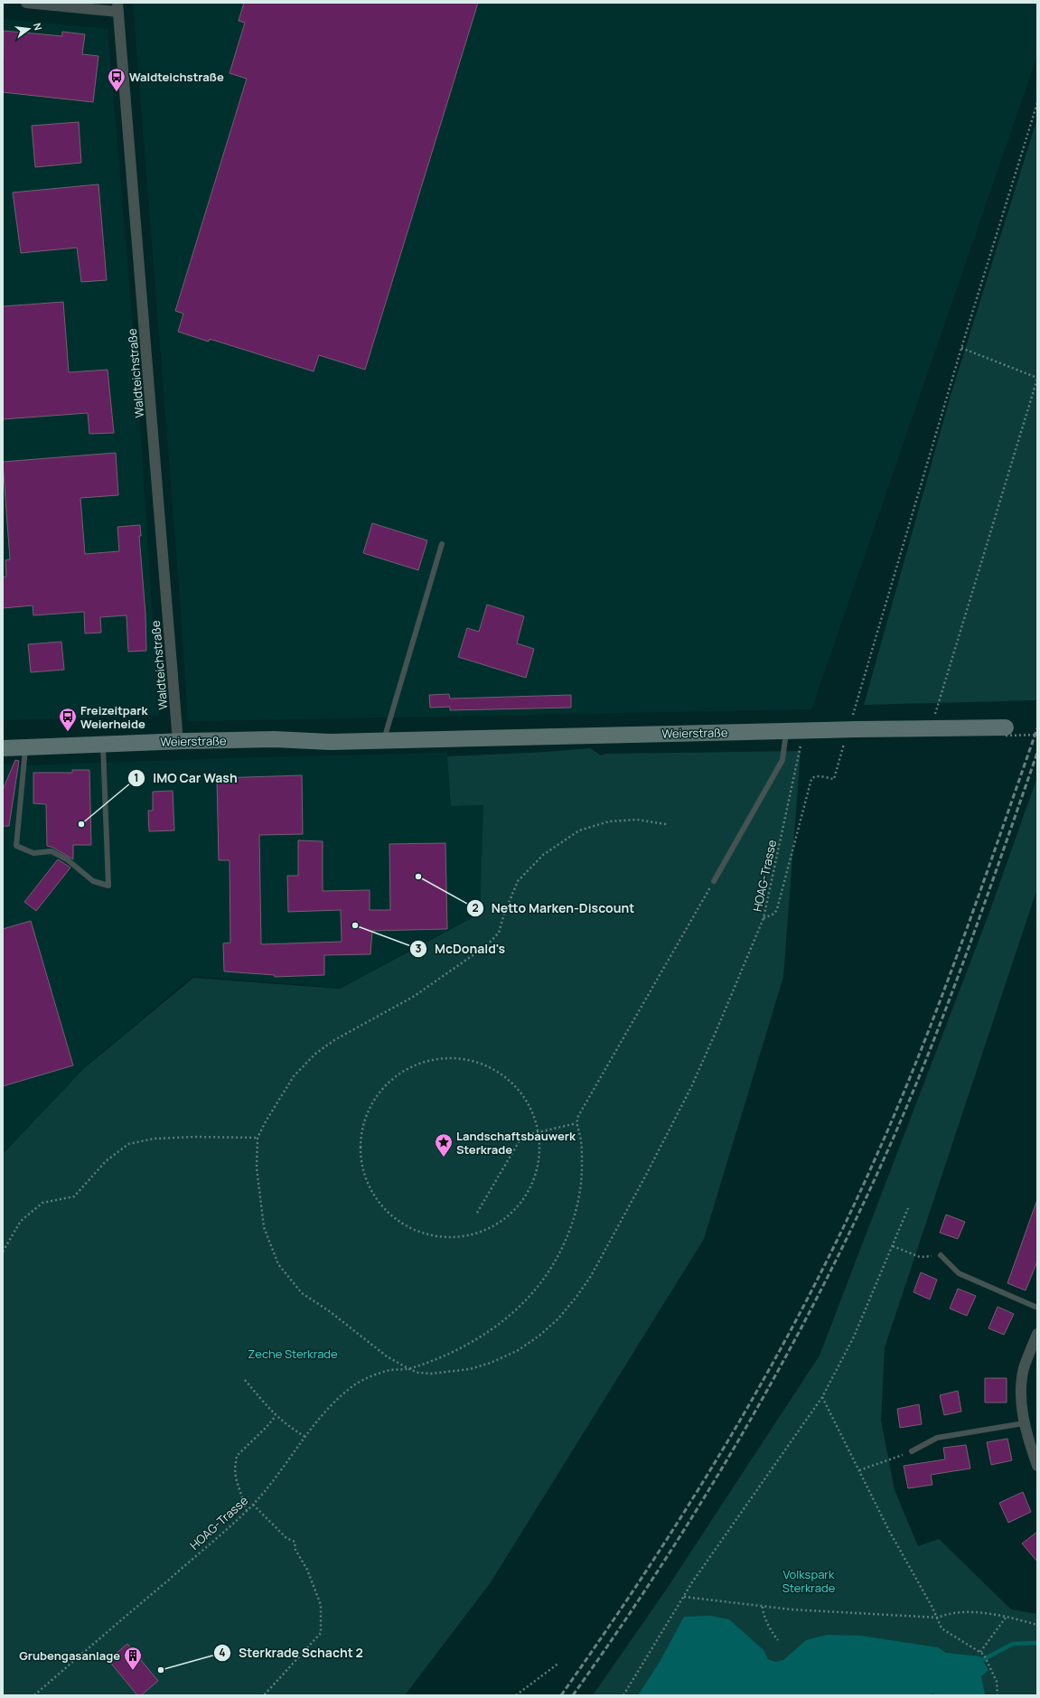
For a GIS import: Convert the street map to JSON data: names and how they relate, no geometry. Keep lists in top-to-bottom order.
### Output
{
  "streets": {
    "main road": ["Weierstraße"],
    "street": ["Waldteichstraße"],
    "path": ["HOAG-Trasse"]
  },
  "crossings": [
    ["Waldteichstraße", "Weierstraße"],
    ["Weierstraße", "HOAG-Trasse"]
  ],
  "parks": ["Zeche Sterkrade", "Volkspark Sterkrade"],
  "places": {
    "bus stop": ["Waldteichstraße", "Freizeitpark Weierheide"],
    "other": [
      "IMO Car Wash",
      "Netto Marken-Discount",
      "McDonald's",
      "Sterkrade Schacht 2"
    ],
    "place": ["Landschaftsbauwerk Sterkrade"],
    "building": ["Grubengasanlage"]
  },
  "north": "right"
}
